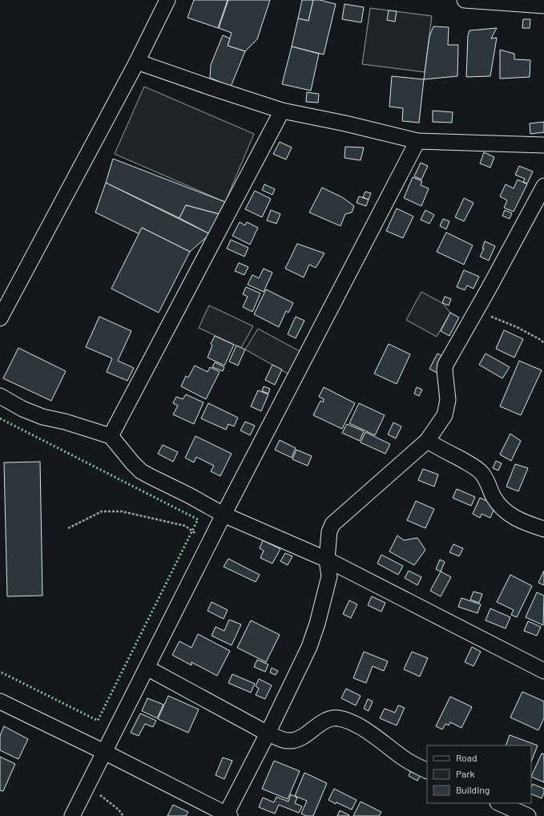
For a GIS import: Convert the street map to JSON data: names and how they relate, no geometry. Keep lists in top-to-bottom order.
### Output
{
  "legend": ["Road", "Park", "Building"]
}
